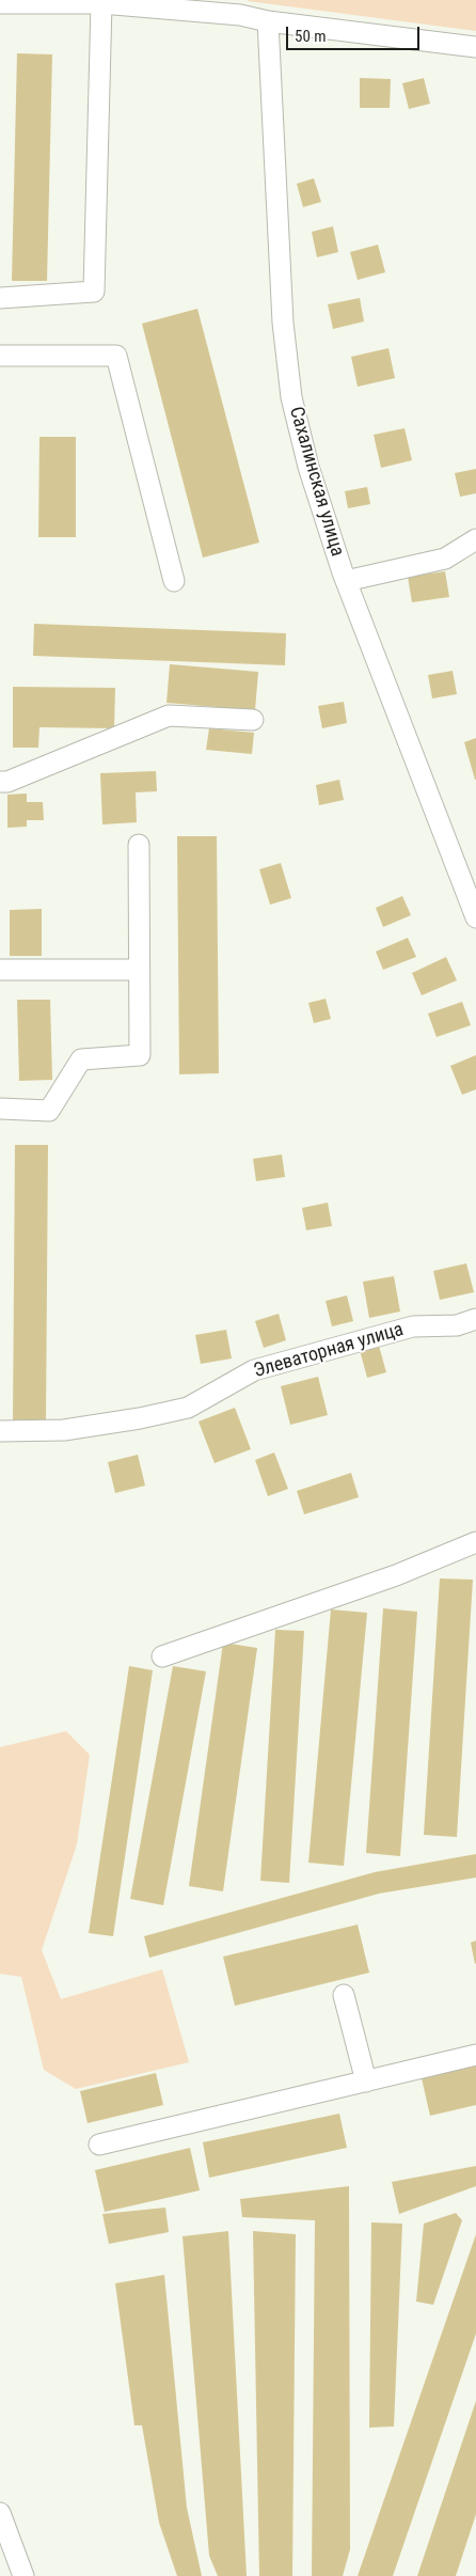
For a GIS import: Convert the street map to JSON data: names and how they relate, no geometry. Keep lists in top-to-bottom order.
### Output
{
  "streets": {
    "street": ["Сахалинская улица", "Элеваторная улица"]
  },
  "scale_bar": "50 m"
}
